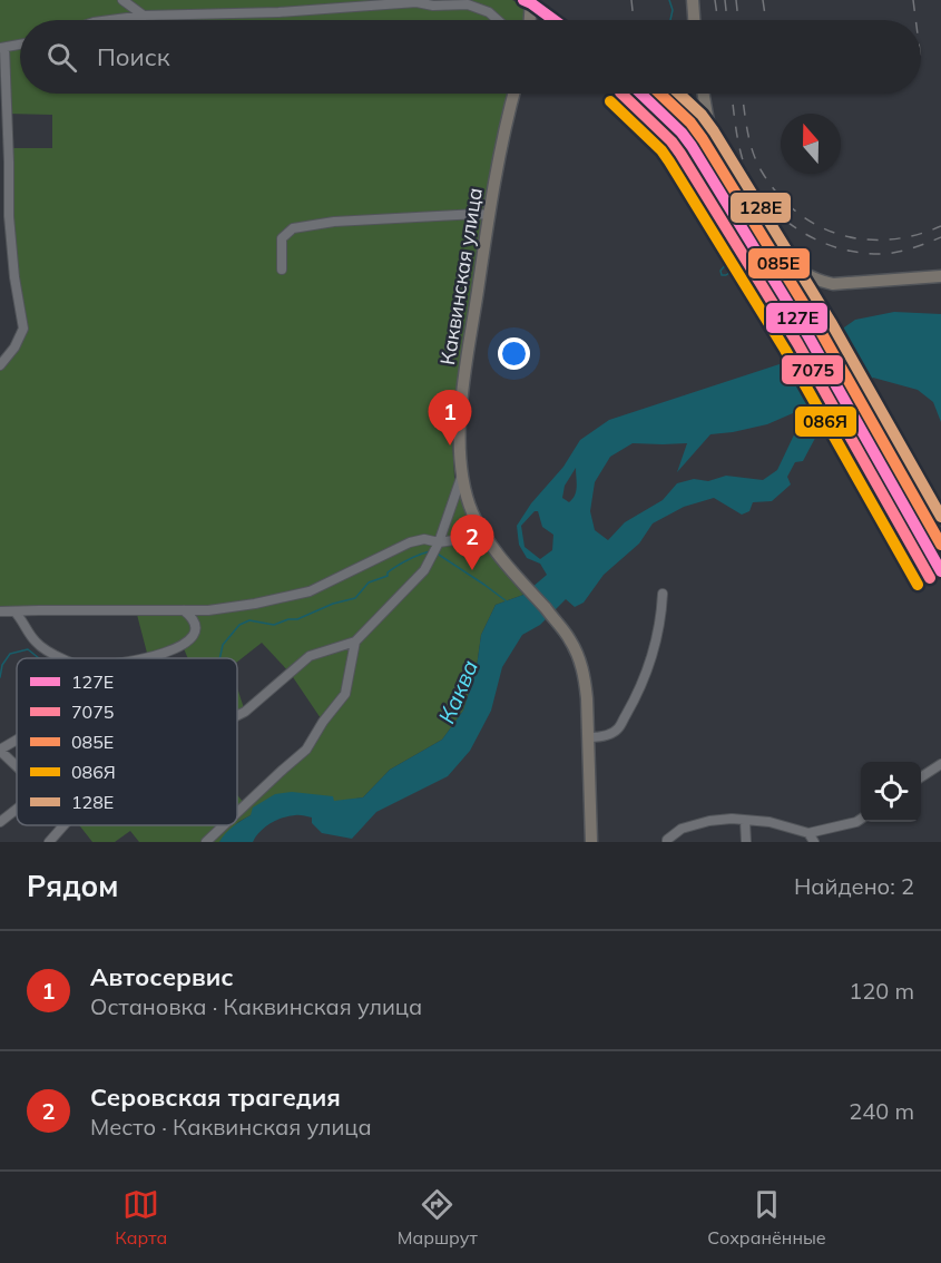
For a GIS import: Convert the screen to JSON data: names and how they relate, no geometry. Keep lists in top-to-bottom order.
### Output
{
  "streets": {
    "main road": ["Каквинская улица"]
  },
  "water": ["Каква"],
  "lines": [
    "transit line 127Е",
    "transit line 7075",
    "transit line 085Е",
    "transit line 128Е",
    "transit line 086Я"
  ],
  "legend": [
    "127Е",
    "7075",
    "085Е",
    "086Я",
    "128Е"
  ],
  "north": "top",
  "page": {
    "search": "Поиск",
    "pins": ["1", "2"],
    "heading": ["Рядом", "Найдено: 2"],
    "list": [
      {
        "mark": "1",
        "name": "Автосервис",
        "note": "Остановка · Каквинская улица",
        "value": "120 m"
      },
      {
        "mark": "2",
        "name": "Серовская трагедия",
        "note": "Место · Каквинская улица",
        "value": "240 m"
      }
    ],
    "nav": ["Карта", "Маршрут", "Сохранённые"]
  }
}
